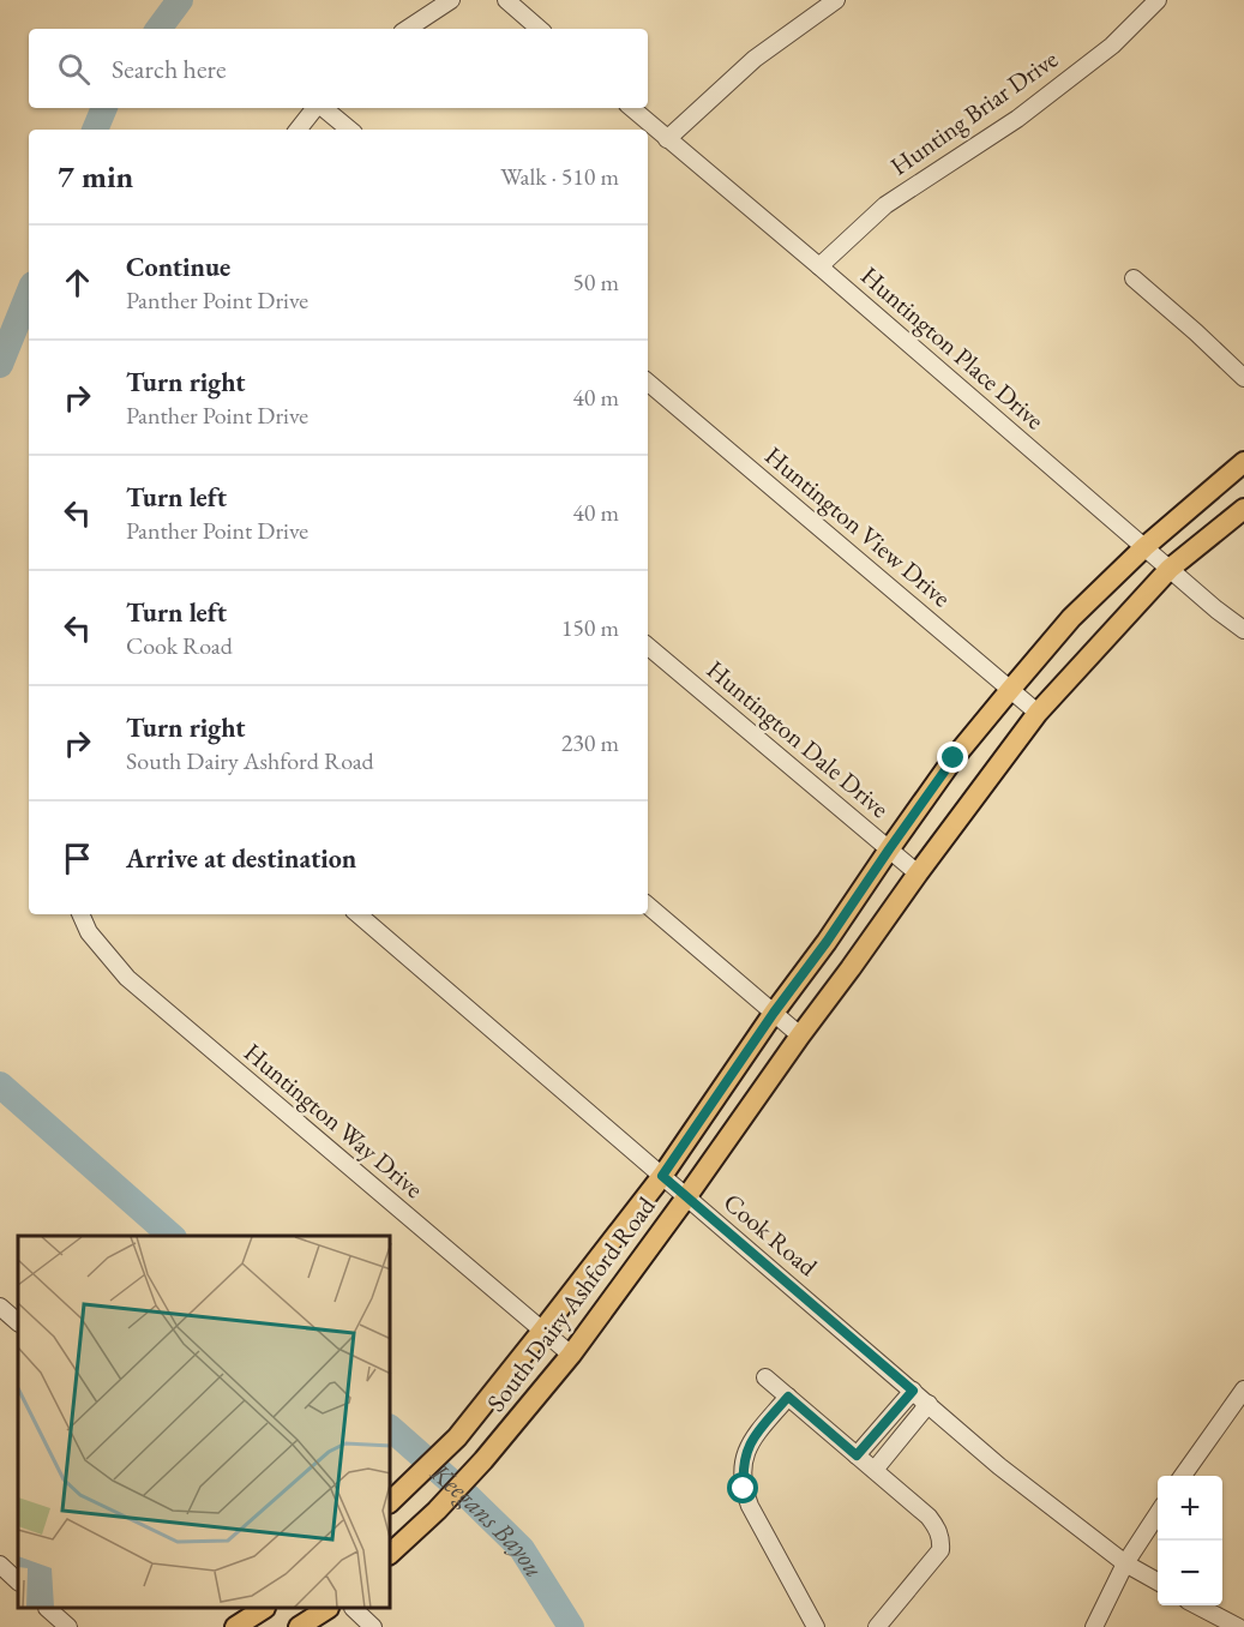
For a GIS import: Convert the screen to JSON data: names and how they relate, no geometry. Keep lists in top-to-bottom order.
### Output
{
  "streets": {
    "main road": ["South Dairy Ashford Road"],
    "street": [
      "Hunting Briar Drive",
      "Huntington Place Drive",
      "Huntington View Drive",
      "Huntington Dale Drive",
      "Huntington Way Drive",
      "Cook Road"
    ]
  },
  "crossings": [
    ["Hunting Briar Drive", "Huntington Place Drive"],
    ["Huntington Place Drive", "South Dairy Ashford Road"],
    ["Huntington View Drive", "South Dairy Ashford Road"],
    ["Huntington Dale Drive", "South Dairy Ashford Road"],
    ["Huntington Way Drive", "South Dairy Ashford Road"],
    ["Cook Road", "South Dairy Ashford Road"]
  ],
  "water": ["Keegans Bayou"],
  "page": {
    "search": "Search here",
    "heading": ["7 min", "Walk · 510 m"],
    "list": [
      ["Continue", "Panther Point Drive", "50 m"],
      ["Turn right", "Panther Point Drive", "40 m"],
      ["Turn left", "Panther Point Drive", "40 m"],
      ["Turn left", "Cook Road", "150 m"],
      ["Turn right", "South Dairy Ashford Road", "230 m"],
      "Arrive at destination"
    ],
    "map_buttons": ["+", "−"]
  }
}
